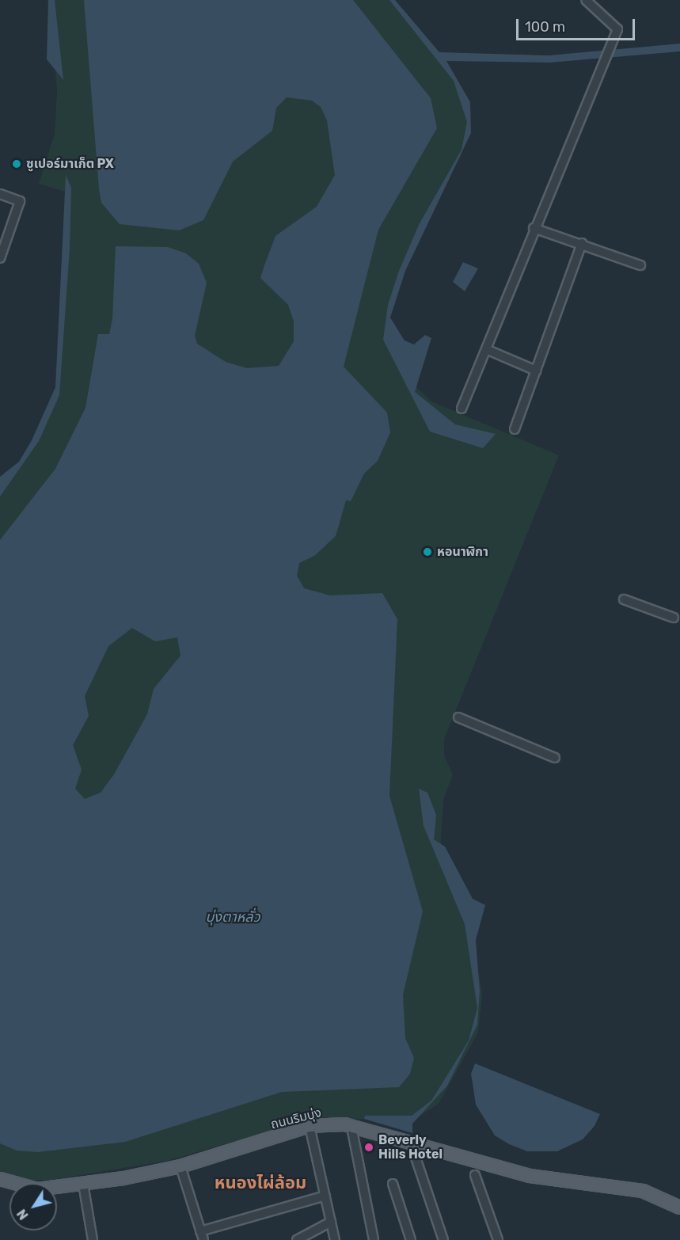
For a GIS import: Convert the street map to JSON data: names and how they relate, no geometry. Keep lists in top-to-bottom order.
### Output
{
  "streets": {
    "main road": ["ถนนริมบุ่ง"]
  },
  "districts": ["หนองไผ่ล้อม"],
  "water": ["บุ่งตาหลั่ว"],
  "places": ["ซูเปอร์มาเก็ต PX", "หอนาฬิกา", "Beverly Hills Hotel"],
  "scale_bar": "100 m",
  "north": "bottom left"
}
